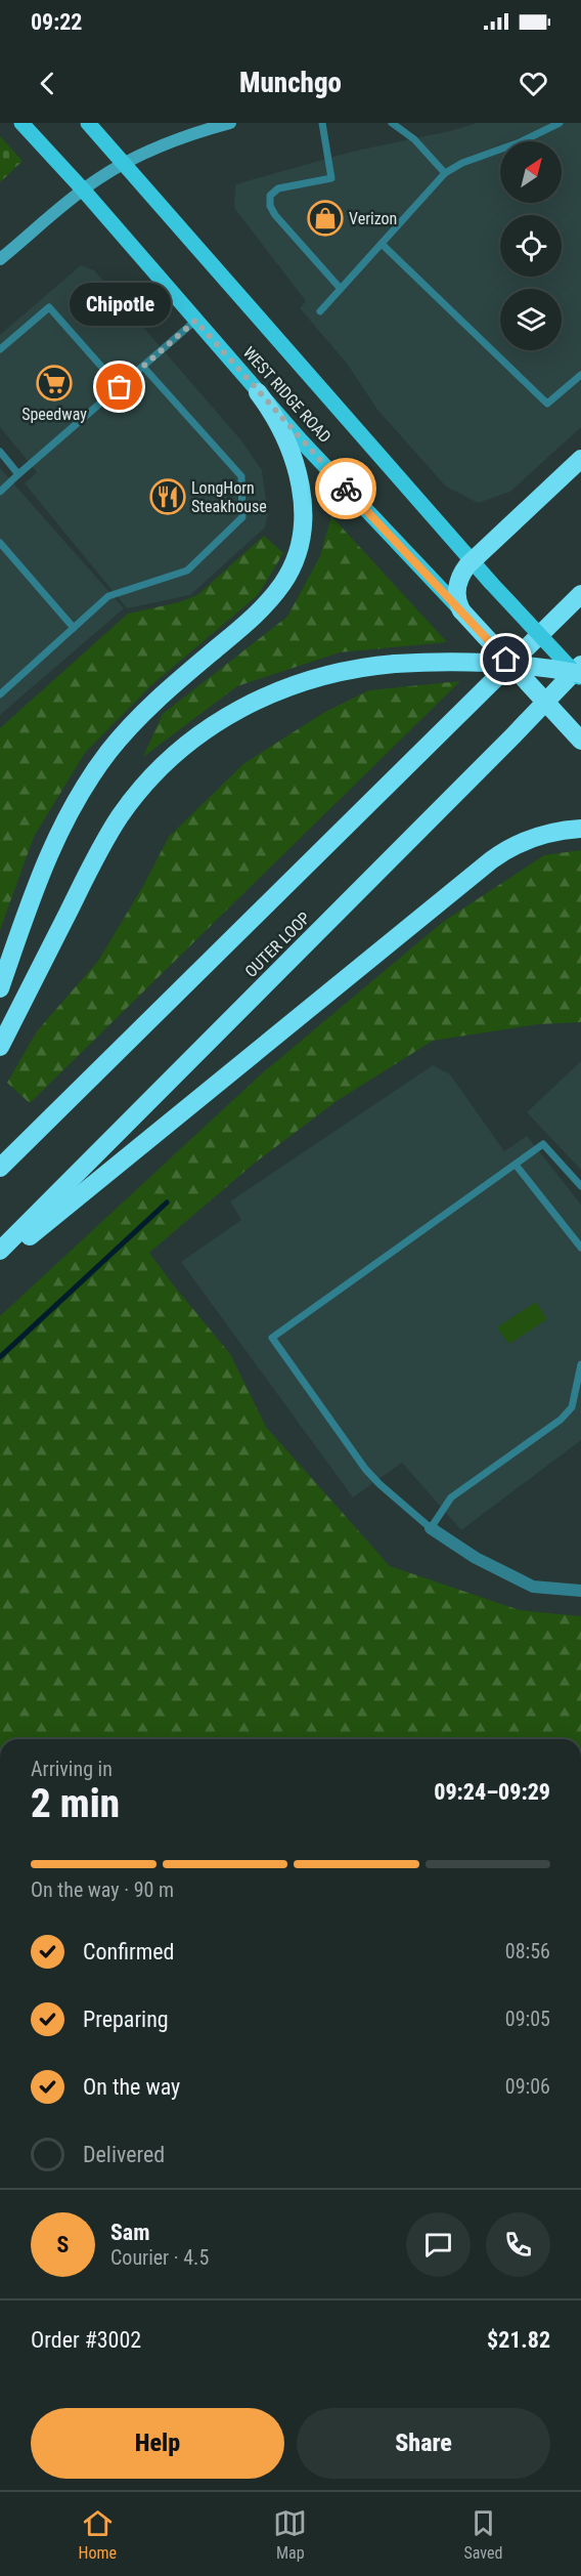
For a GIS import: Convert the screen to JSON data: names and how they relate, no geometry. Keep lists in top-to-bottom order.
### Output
{
  "streets": {
    "highway": ["WEST RIDGE ROAD", "OUTER LOOP"]
  },
  "places": {
    "shop": ["Verizon"],
    "supermarket": ["Speedway"],
    "other": ["Chipotle"],
    "restaurant": ["LongHorn Steakhouse"]
  },
  "north": "top right",
  "page": {
    "status": "09:22",
    "header": "Munchgo",
    "bubble": "Chipotle",
    "heading": ["2 min", "Arriving in", "09:24–09:29"],
    "panel": [
      "Sam",
      "Courier · 4.5",
      "Order #3002",
      "$21.82"
    ],
    "bar": "On the way · 90 m",
    "list": [
      ["Confirmed", "08:56"],
      ["Preparing", "09:05"],
      ["On the way", "09:06"],
      "Delivered"
    ],
    "round": "S",
    "buttons": ["Help", "Share"],
    "tabs": ["Home", "Map", "Saved"]
  }
}
